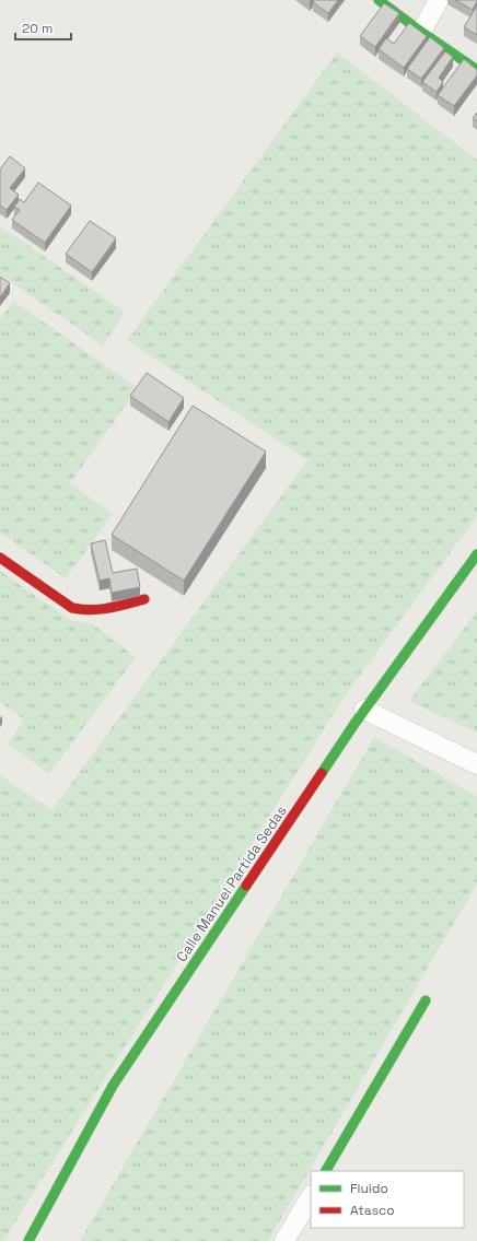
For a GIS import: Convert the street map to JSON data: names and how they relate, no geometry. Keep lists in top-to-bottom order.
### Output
{
  "streets": {
    "street": ["Calle Manuel Partida Sedas"]
  },
  "legend": ["Fluido", "Atasco"],
  "scale_bar": "20 m"
}
